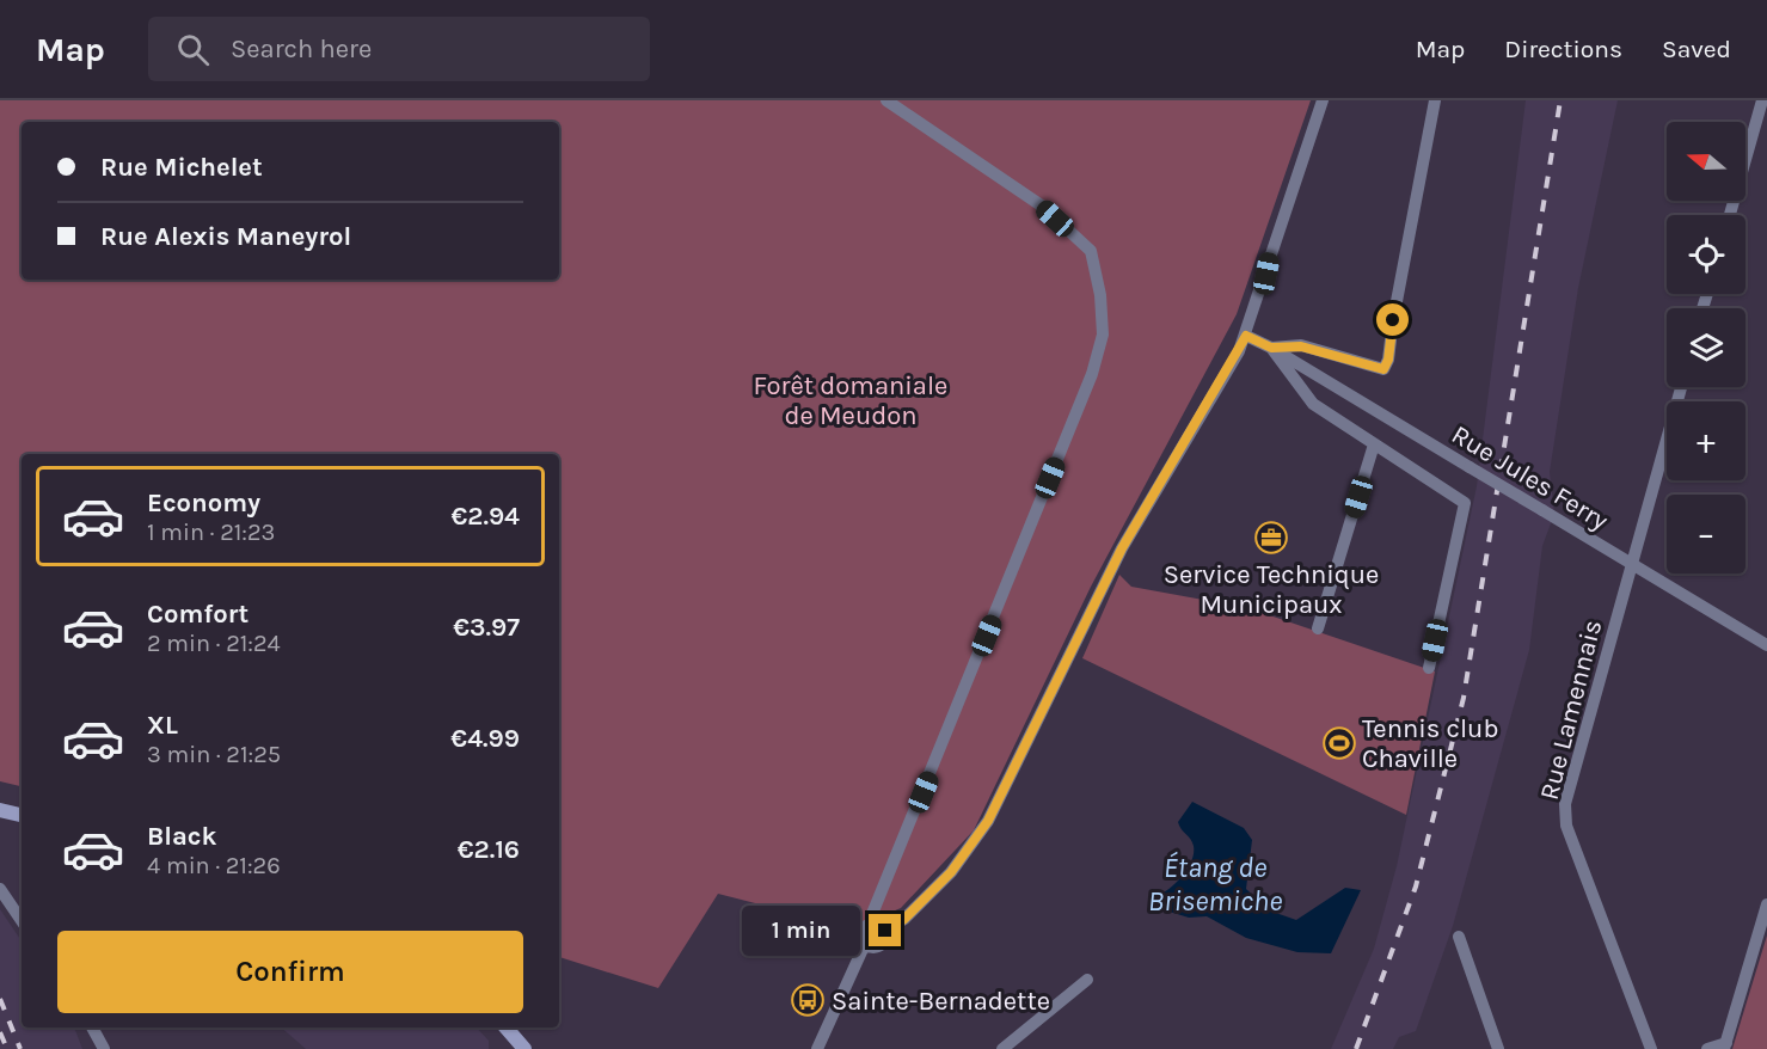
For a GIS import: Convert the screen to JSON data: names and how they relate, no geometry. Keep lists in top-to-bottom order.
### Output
{
  "streets": {
    "street": ["Rue Jules Ferry", "Rue Lamennais"]
  },
  "crossings": [
    ["Rue Jules Ferry", "Rue Lamennais"]
  ],
  "water": ["Étang de Brisemiche"],
  "parks": ["Forêt domaniale de Meudon"],
  "places": {
    "office": ["Service Technique Municipaux"],
    "sports": ["Tennis club Chaville"],
    "bus stop": ["Sainte-Bernadette"]
  },
  "north": "left",
  "page": {
    "header": "Map",
    "search": "Search here",
    "nav": ["Map", "Directions", "Saved"],
    "map_buttons": ["+", "−"],
    "banner": ["Rue Michelet", "Rue Alexis Maneyrol"],
    "list": [
      {
        "name": "Economy",
        "note": "1 min · 21:23",
        "value": "€2.94"
      },
      {
        "name": "Comfort",
        "note": "2 min · 21:24",
        "value": "€3.97"
      },
      {
        "name": "XL",
        "note": "3 min · 21:25",
        "value": "€4.99"
      },
      {
        "name": "Black",
        "note": "4 min · 21:26",
        "value": "€2.16"
      }
    ],
    "bubble": "1 min",
    "buttons": "Confirm"
  }
}
